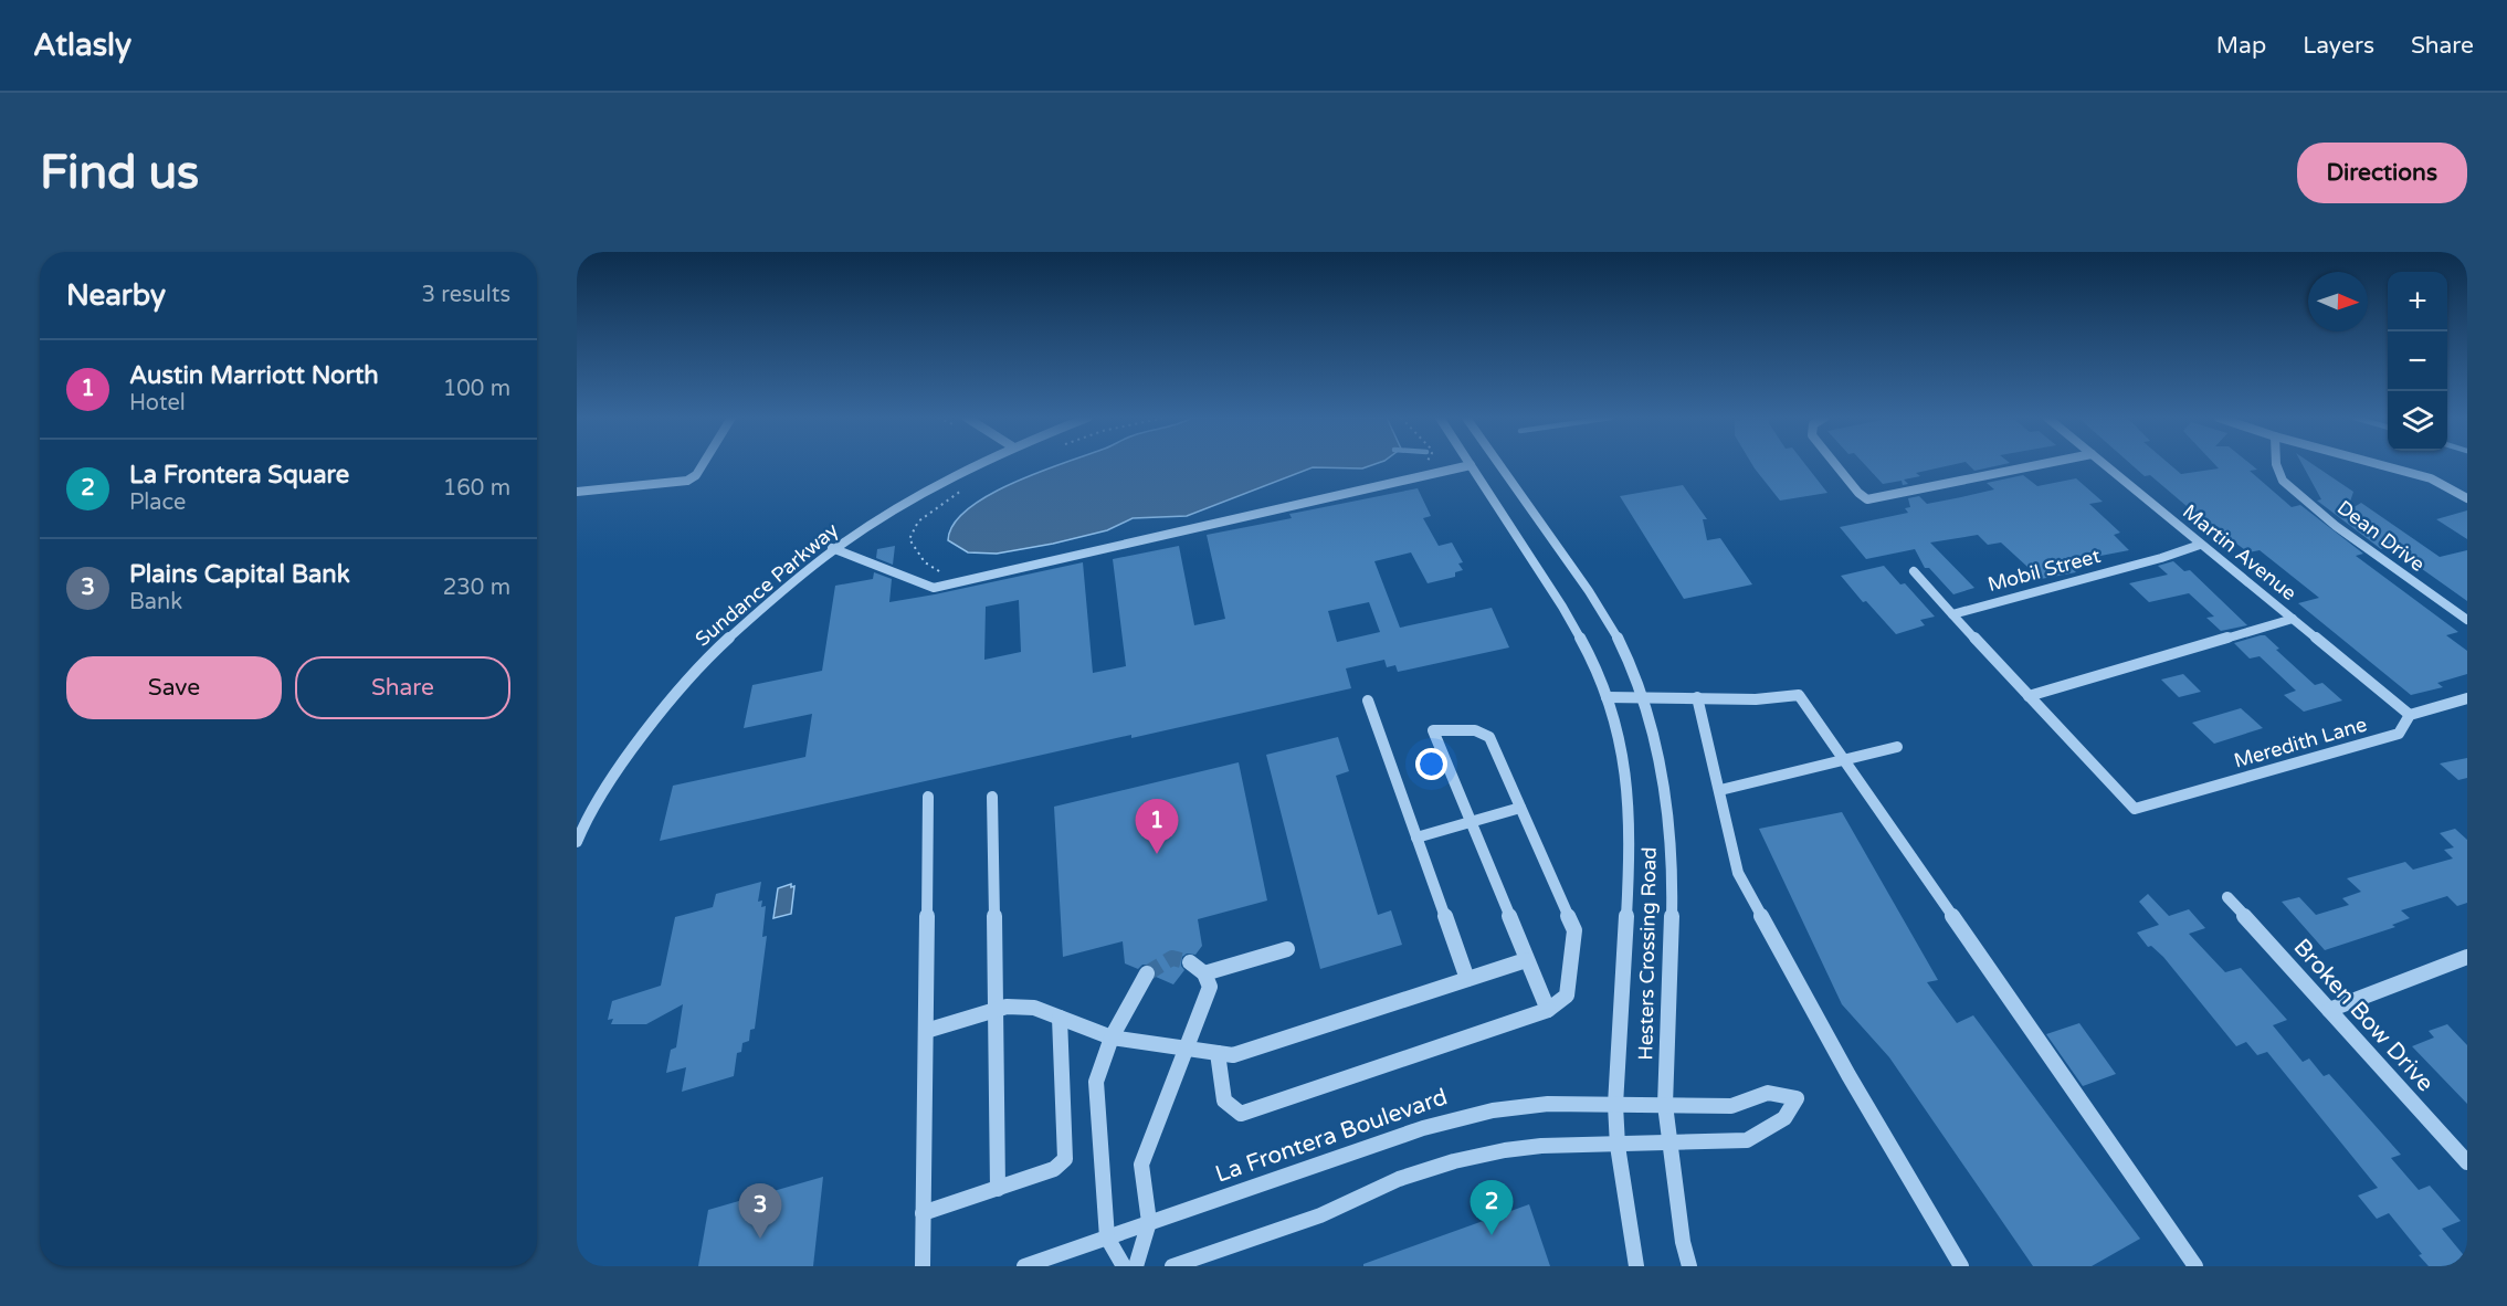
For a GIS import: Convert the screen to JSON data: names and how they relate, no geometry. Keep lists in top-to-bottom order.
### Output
{
  "streets": {
    "street": [
      "Dean Drive",
      "Martin Avenue",
      "Mobil Street",
      "Sundance Parkway",
      "Meredith Lane",
      "Hesters Crossing Road",
      "Broken Bow Drive",
      "La Frontera Boulevard"
    ]
  },
  "crossings": [
    ["Martin Avenue", "Mobil Street"],
    ["Martin Avenue", "Meredith Lane"],
    ["Hesters Crossing Road", "La Frontera Boulevard"]
  ],
  "north": "right",
  "page": {
    "header": "Atlasly",
    "nav": ["Map", "Layers", "Share"],
    "buttons": [
      "Directions",
      ["Save", "Share"]
    ],
    "title": "Find us",
    "heading": ["Nearby", "3 results"],
    "map_buttons": ["+", "−"],
    "list": [
      {
        "mark": "1",
        "name": "Austin Marriott North",
        "note": "Hotel",
        "value": "100 m"
      },
      {
        "mark": "2",
        "name": "La Frontera Square",
        "note": "Place",
        "value": "160 m"
      },
      {
        "mark": "3",
        "name": "Plains Capital Bank",
        "note": "Bank",
        "value": "230 m"
      }
    ],
    "pins": ["1", "2", "3"]
  }
}
